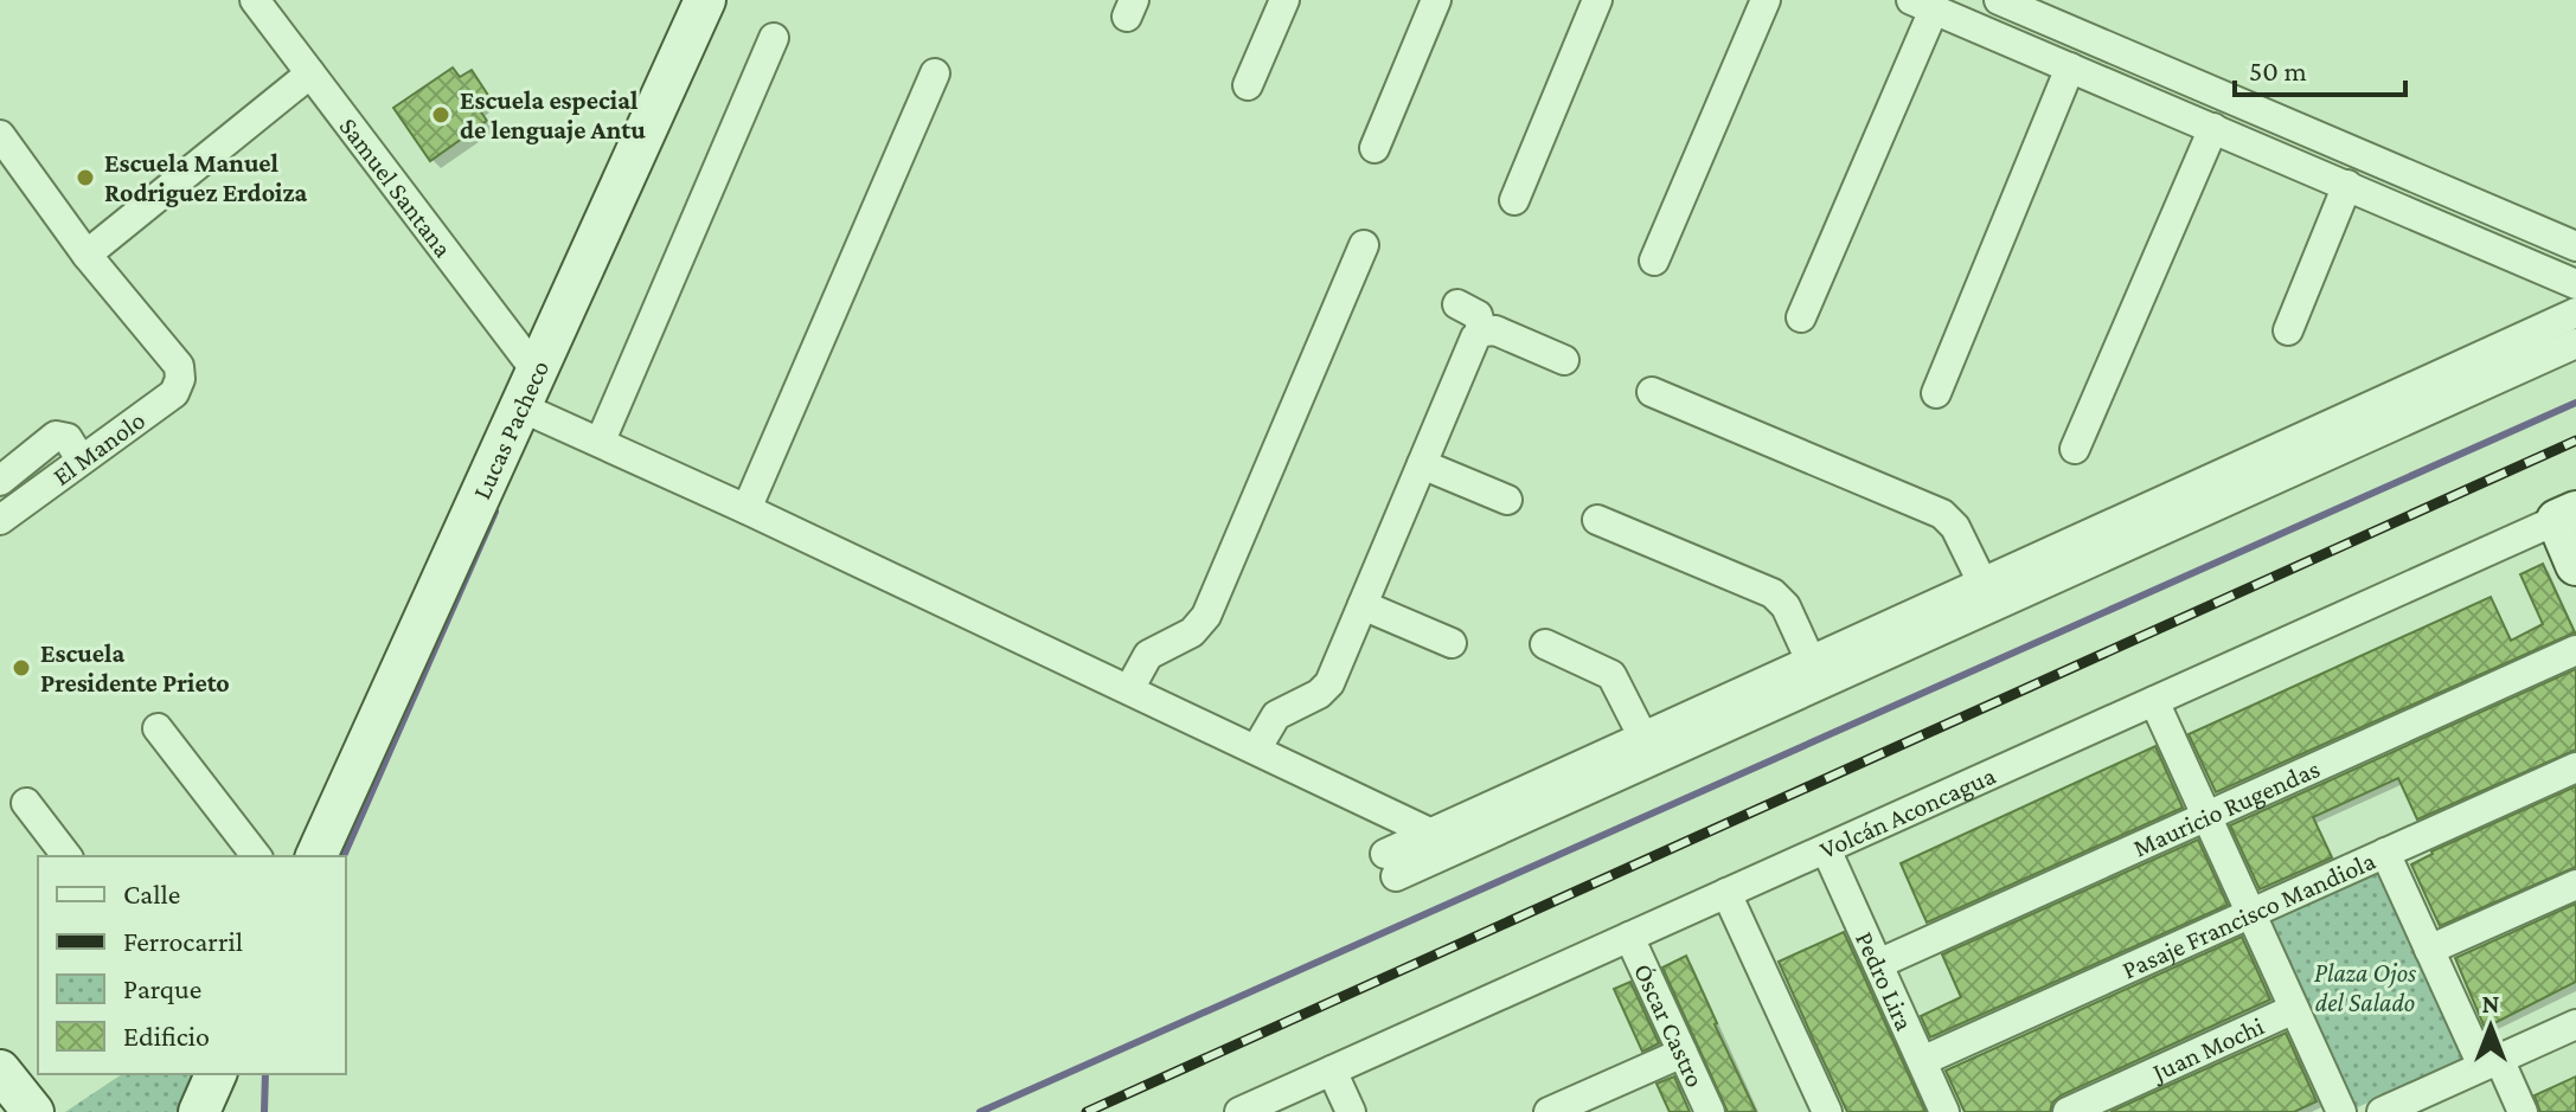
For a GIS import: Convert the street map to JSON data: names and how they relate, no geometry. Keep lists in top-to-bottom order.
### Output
{
  "streets": {
    "main road": ["Lucas Pacheco"],
    "street": [
      "Samuel Santana",
      "El Manolo",
      "Mauricio Rugendas",
      "Volcán Aconcagua",
      "Pasaje Francisco Mandiola",
      "Pedro Lira",
      "Óscar Castro",
      "Juan Mochi"
    ]
  },
  "crossings": [
    ["Samuel Santana", "Lucas Pacheco"],
    ["Mauricio Rugendas", "Pedro Lira"],
    ["Volcán Aconcagua", "Pedro Lira"],
    ["Volcán Aconcagua", "Óscar Castro"],
    ["Pasaje Francisco Mandiola", "Pedro Lira"]
  ],
  "parks": ["Plaza Ojos del Salado"],
  "places": ["Escuela especial de lenguaje Antu", "Escuela Manuel Rodriguez Erdoiza", "Escuela Presidente Prieto"],
  "legend": [
    "Calle",
    "Ferrocarril",
    "Parque",
    "Edificio"
  ],
  "scale_bar": "50 m",
  "north": "top"
}
